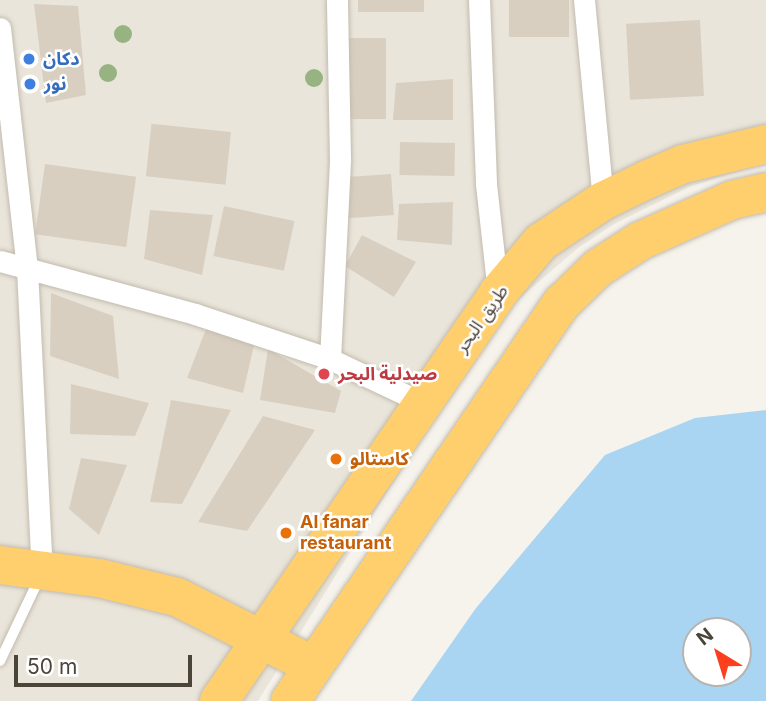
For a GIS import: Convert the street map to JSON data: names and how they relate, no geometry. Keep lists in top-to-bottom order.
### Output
{
  "streets": {
    "highway": ["طريق البحر"]
  },
  "places": [
    "دكان",
    "نور",
    "صيدلية البحر",
    "كاستالو",
    "Al fanar restaurant"
  ],
  "scale_bar": "50 m",
  "north": "top left"
}
